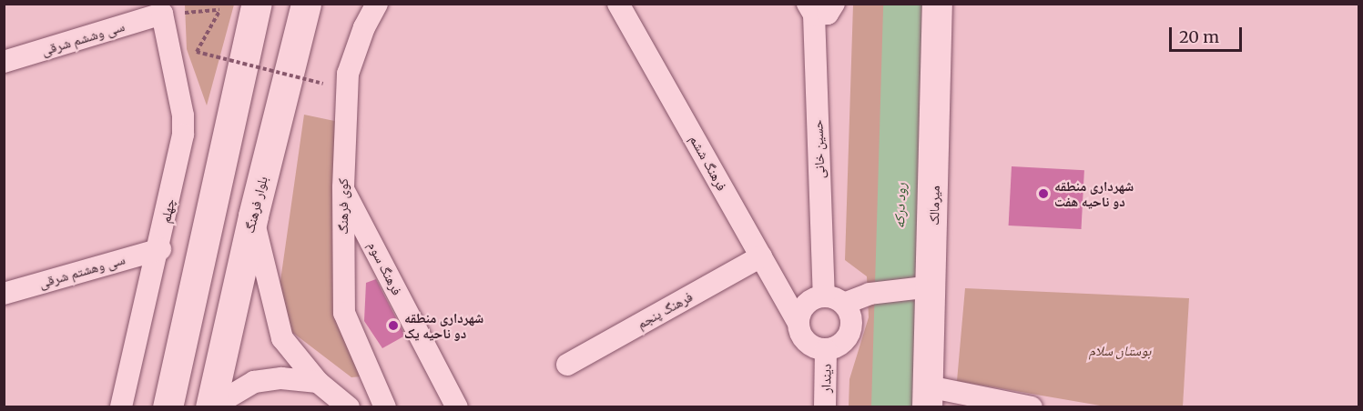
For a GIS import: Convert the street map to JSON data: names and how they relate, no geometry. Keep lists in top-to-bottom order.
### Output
{
  "streets": {
    "main road": ["بلوار فرهنگ", "میرمالک"],
    "street": [
      "سی وششم شرقی",
      "حسین خانی",
      "فرهنگ ششم",
      "کوی فرهنگ",
      "چهلم",
      "فرهنگ سوم",
      "سی وهشتم شرقی",
      "فرهنگ پنجم",
      "دیندار"
    ]
  },
  "crossings": [
    ["سی وششم شرقی", "چهلم"],
    ["حسین خانی", "فرهنگ ششم"],
    ["حسین خانی", "دیندار"],
    ["فرهنگ ششم", "فرهنگ پنجم"],
    ["فرهنگ ششم", "دیندار"],
    ["کوی فرهنگ", "فرهنگ سوم"],
    ["چهلم", "سی وهشتم شرقی"]
  ],
  "water": ["رود درکه"],
  "parks": ["بوستان سلام"],
  "places": ["شهرداری منطقه دو ناحیه هفت", "شهرداری منطقه دو ناحیه یک"],
  "scale_bar": "20 m"
}
